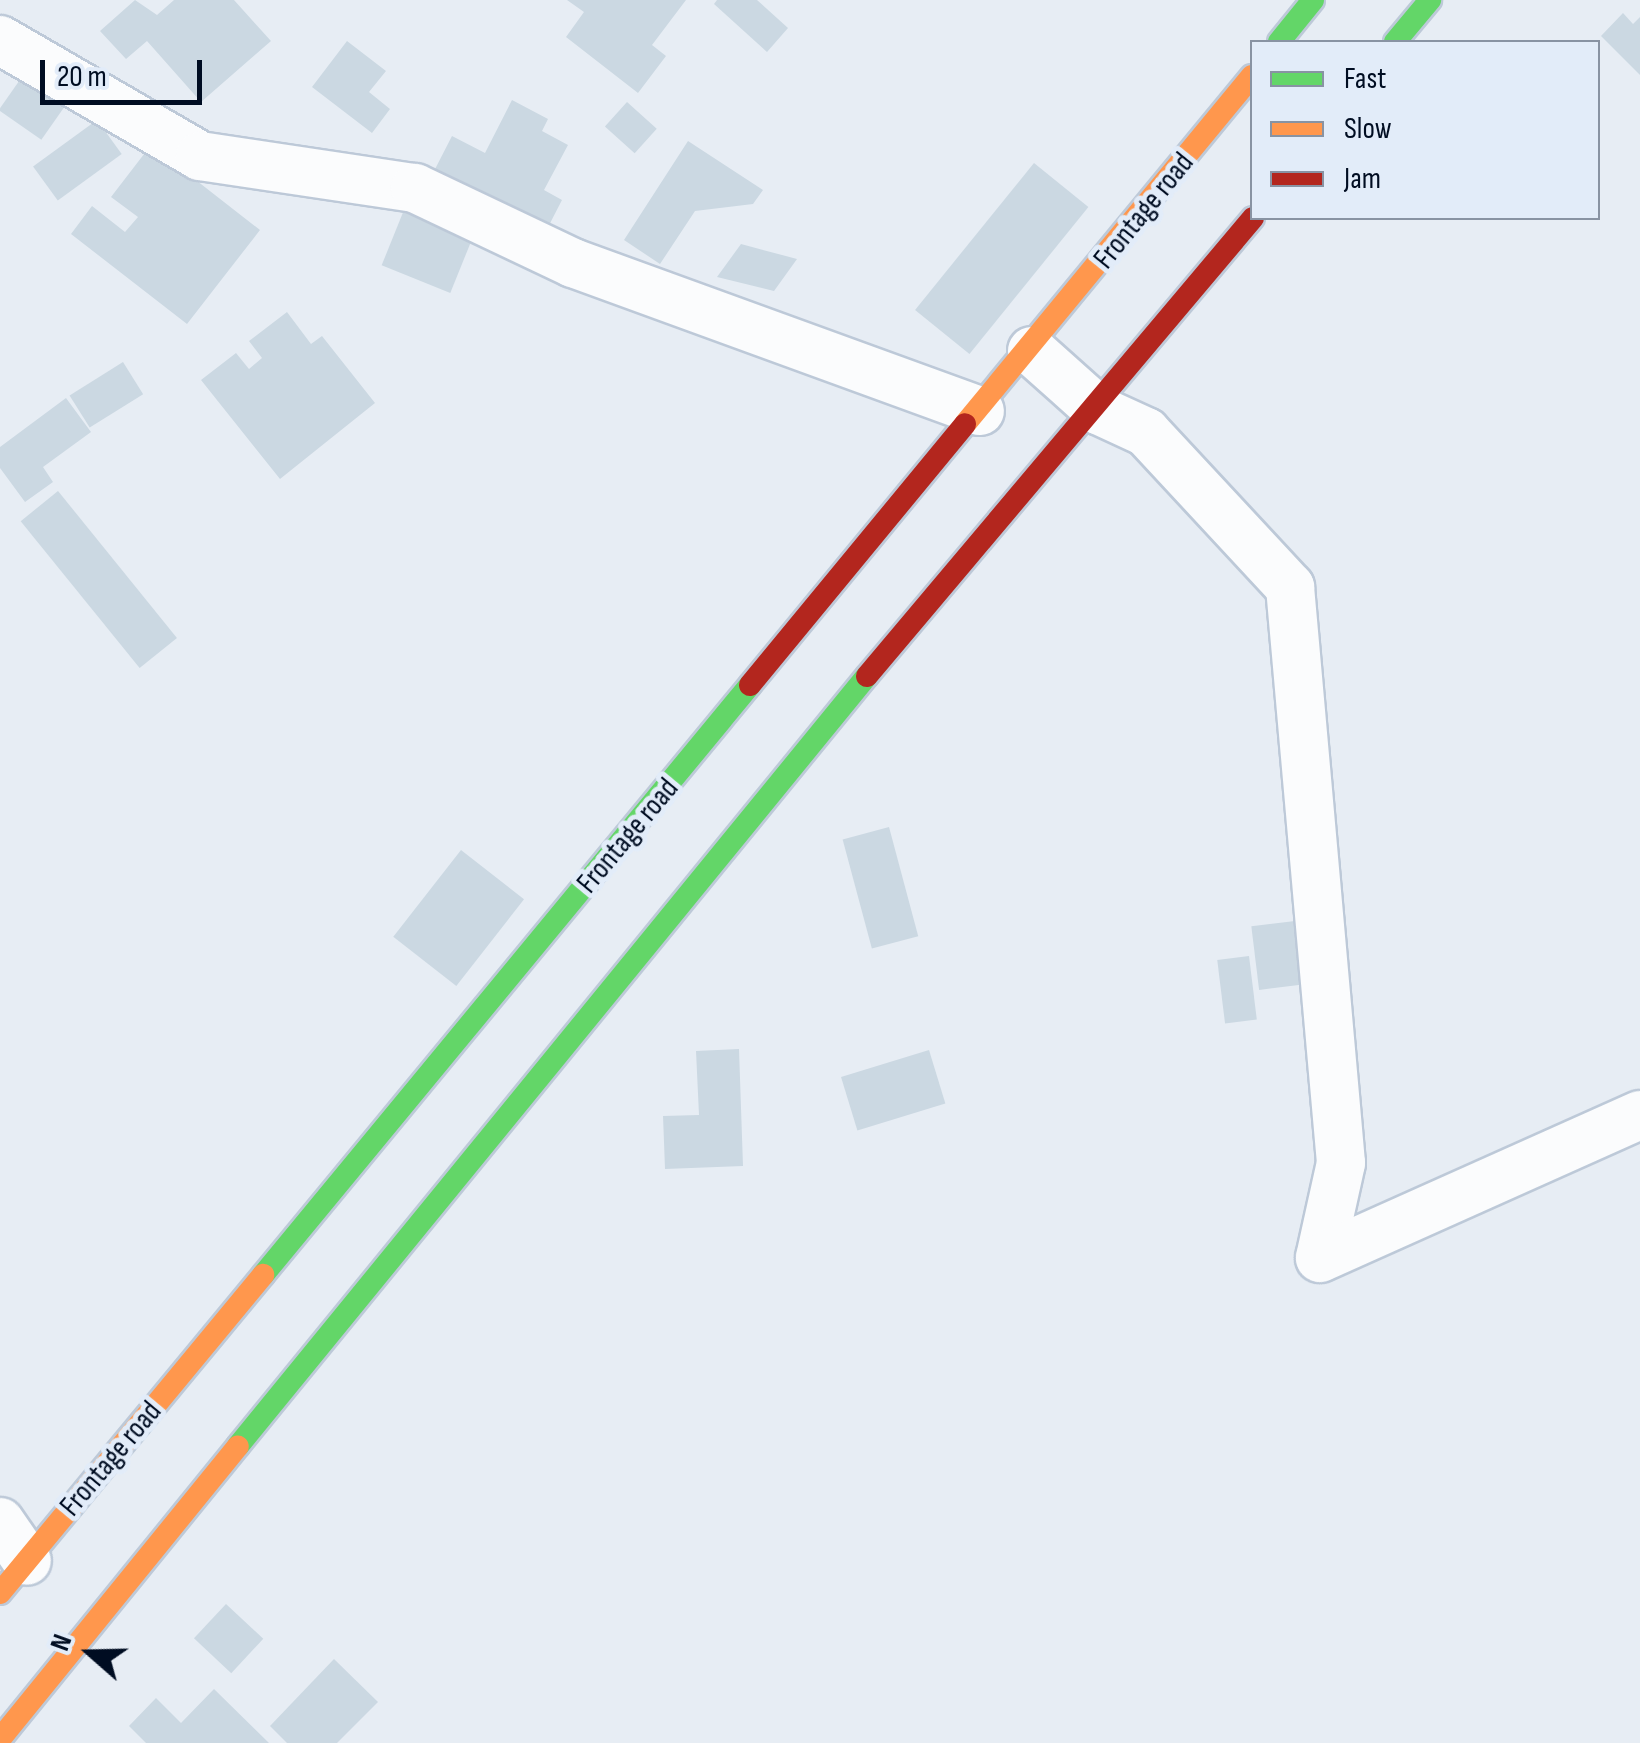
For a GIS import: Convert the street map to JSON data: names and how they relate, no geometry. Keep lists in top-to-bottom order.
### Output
{
  "streets": {
    "main road": ["Frontage road"]
  },
  "legend": ["Fast", "Slow", "Jam"],
  "scale_bar": "20 m",
  "north": "left"
}
